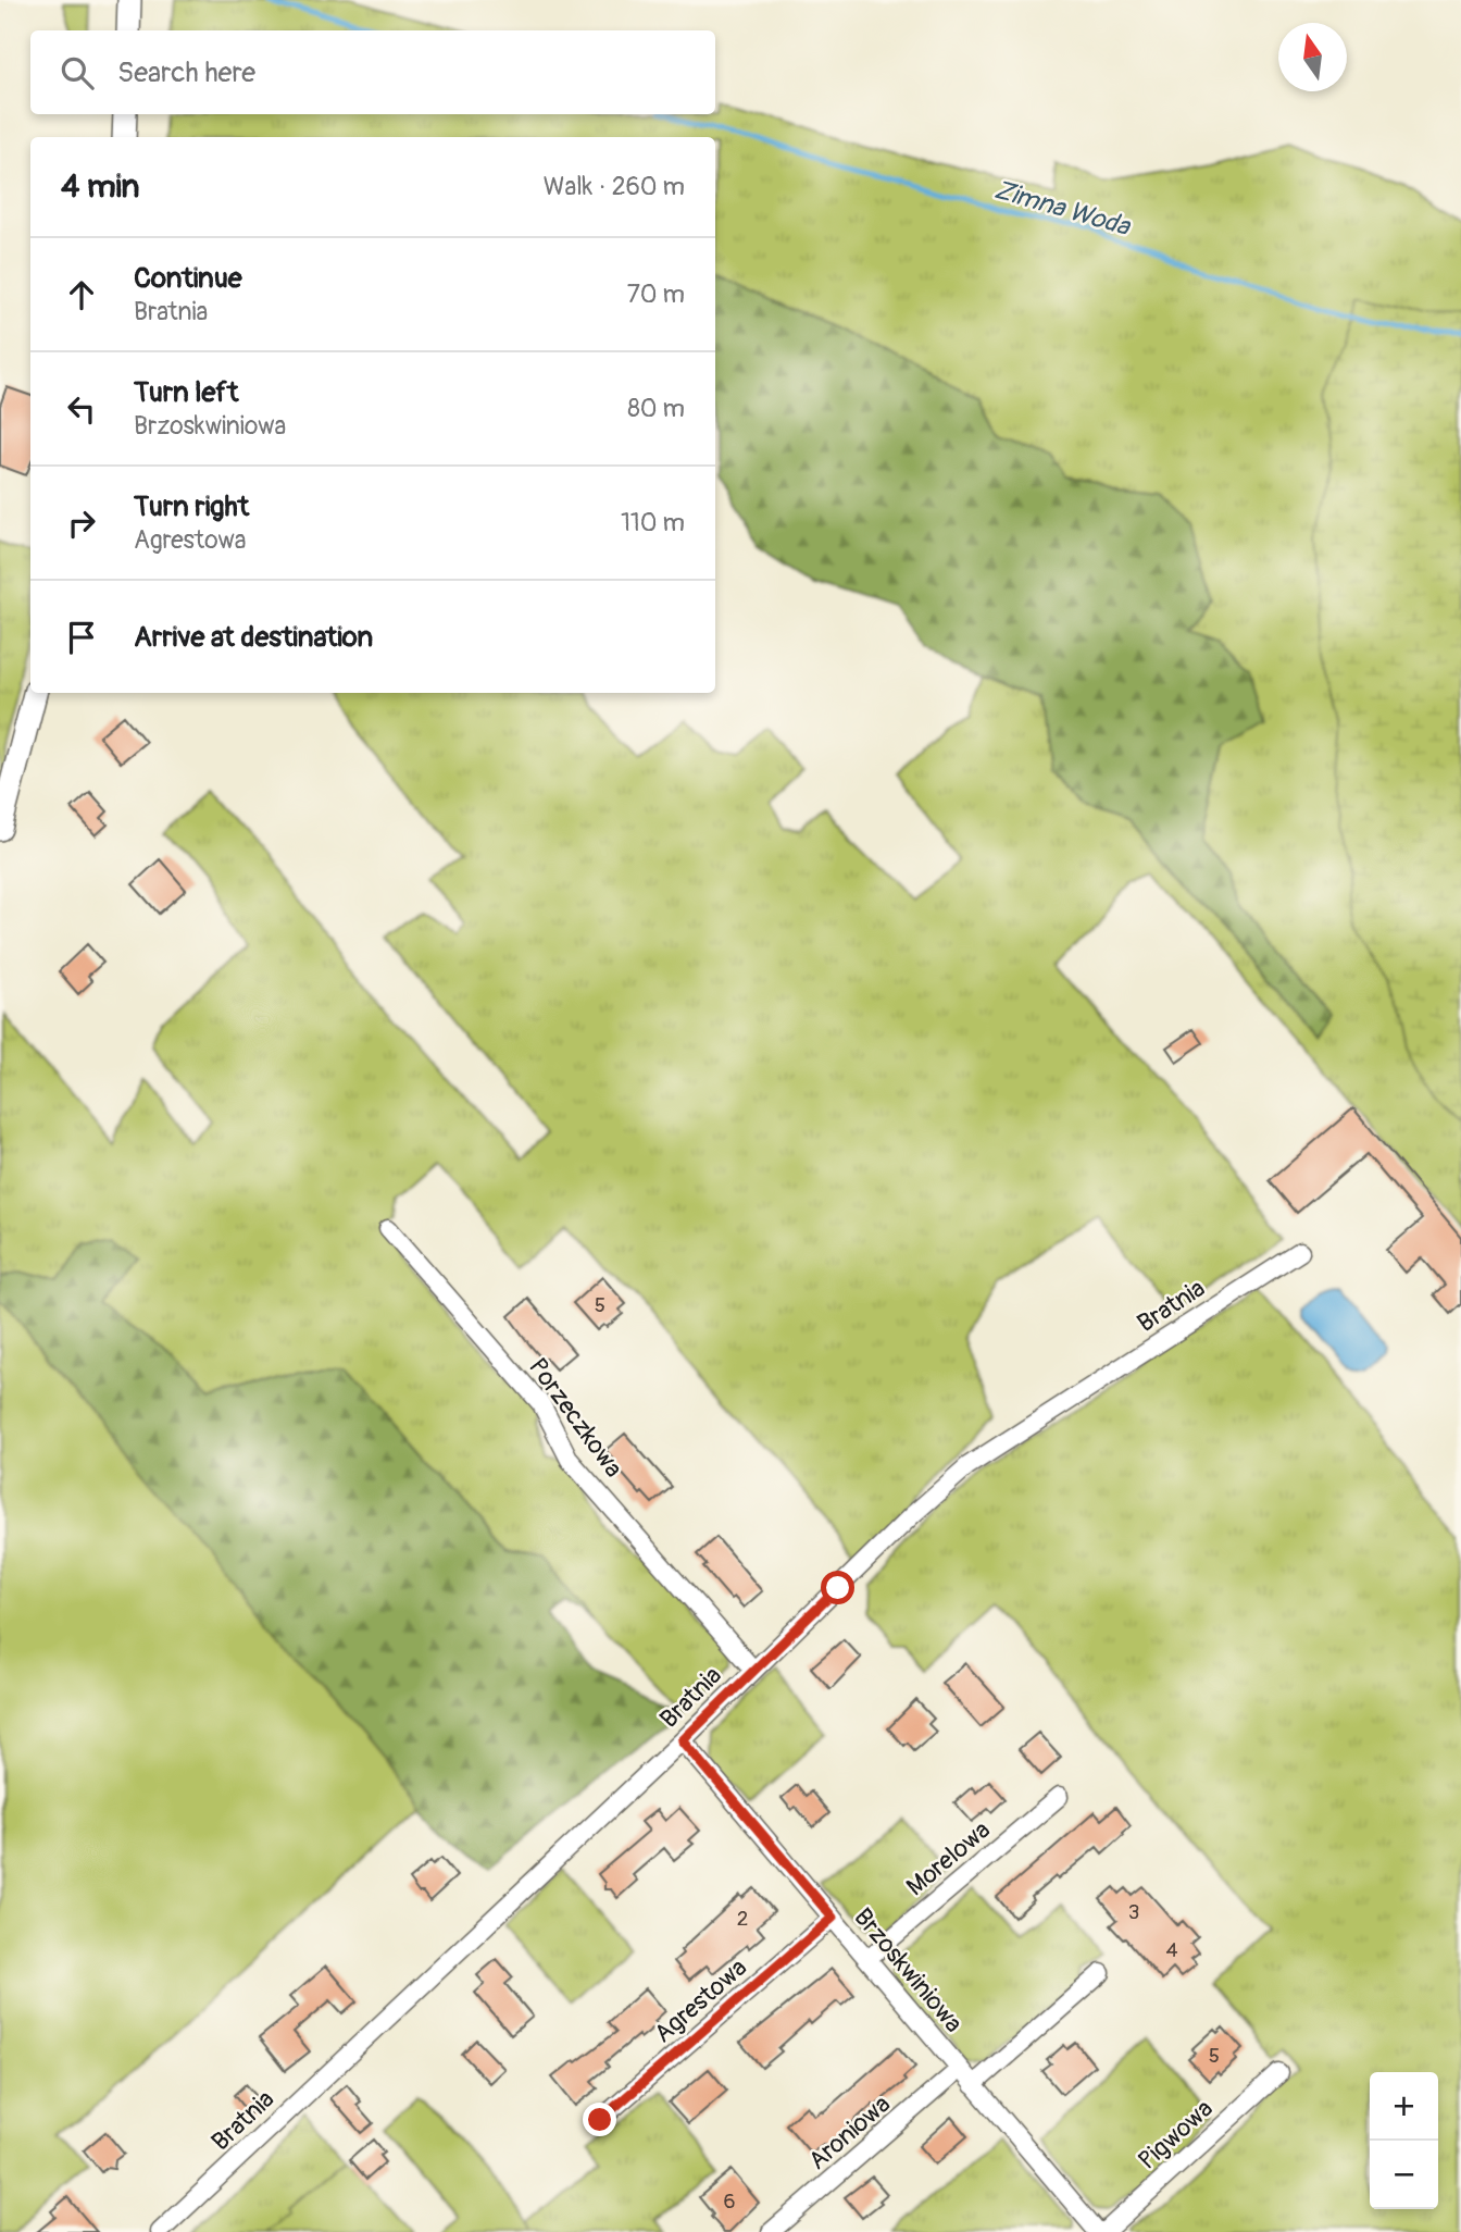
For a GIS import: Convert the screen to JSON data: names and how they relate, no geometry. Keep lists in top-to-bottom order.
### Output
{
  "streets": {
    "street": [
      "Bratnia",
      "Porzeczkowa",
      "Morelowa",
      "Brzoskwiniowa",
      "Agrestowa",
      "Aroniowa",
      "Pigwowa"
    ]
  },
  "crossings": [
    ["Bratnia", "Porzeczkowa"],
    ["Bratnia", "Brzoskwiniowa"],
    ["Morelowa", "Brzoskwiniowa"],
    ["Brzoskwiniowa", "Agrestowa"],
    ["Brzoskwiniowa", "Aroniowa"]
  ],
  "water": ["Zimna Woda"],
  "house_numbers": [
    "5",
    "3",
    "2",
    "4",
    "5",
    "6"
  ],
  "north": "top",
  "page": {
    "search": "Search here",
    "heading": ["4 min", "Walk · 260 m"],
    "list": [
      ["Continue", "Bratnia", "70 m"],
      ["Turn left", "Brzoskwiniowa", "80 m"],
      ["Turn right", "Agrestowa", "110 m"],
      "Arrive at destination"
    ],
    "map_buttons": ["+", "−"]
  }
}
